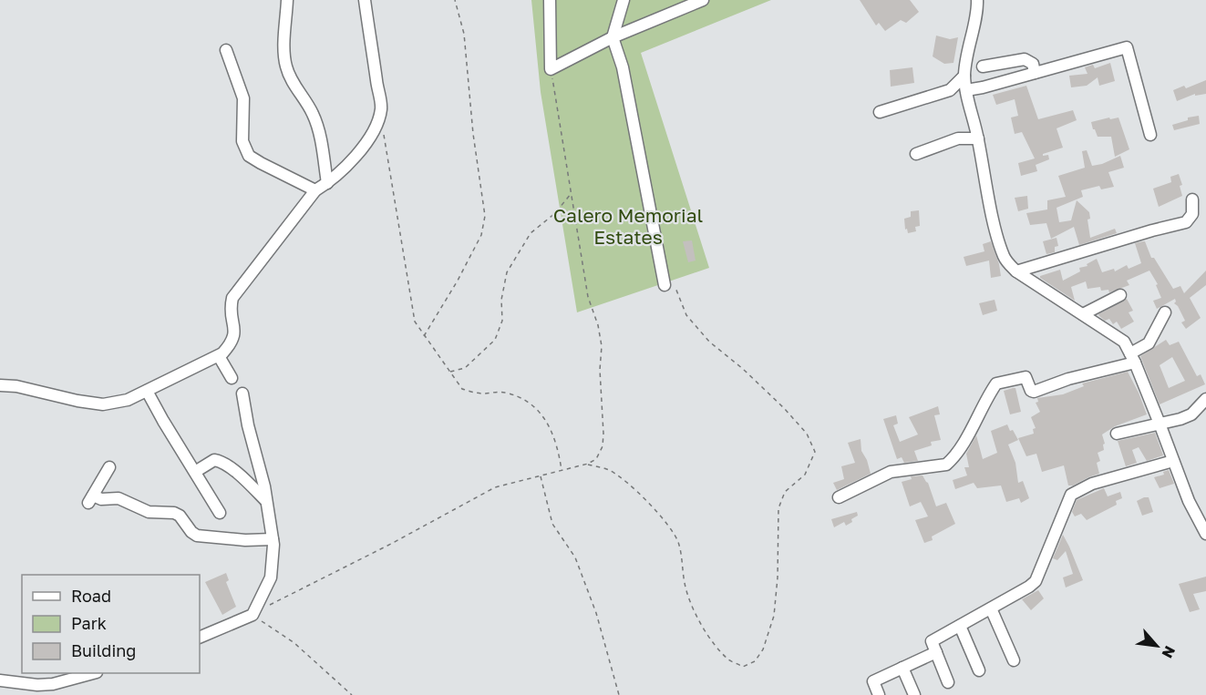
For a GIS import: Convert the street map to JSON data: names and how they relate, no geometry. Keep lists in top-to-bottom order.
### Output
{
  "parks": ["Calero Memorial Estates"],
  "legend": ["Road", "Park", "Building"],
  "north": "bottom right"
}
